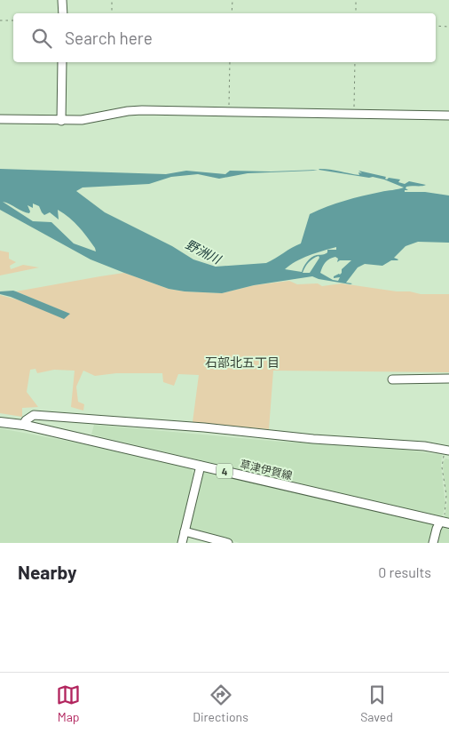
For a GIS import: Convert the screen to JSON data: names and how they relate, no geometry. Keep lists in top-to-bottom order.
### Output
{
  "streets": {
    "main road": ["草津伊賀線", "4"]
  },
  "districts": ["石部北五丁目"],
  "water": ["野洲川"],
  "page": {
    "search": "Search here",
    "heading": ["Nearby", "0 results"],
    "nav": ["Map", "Directions", "Saved"]
  }
}
